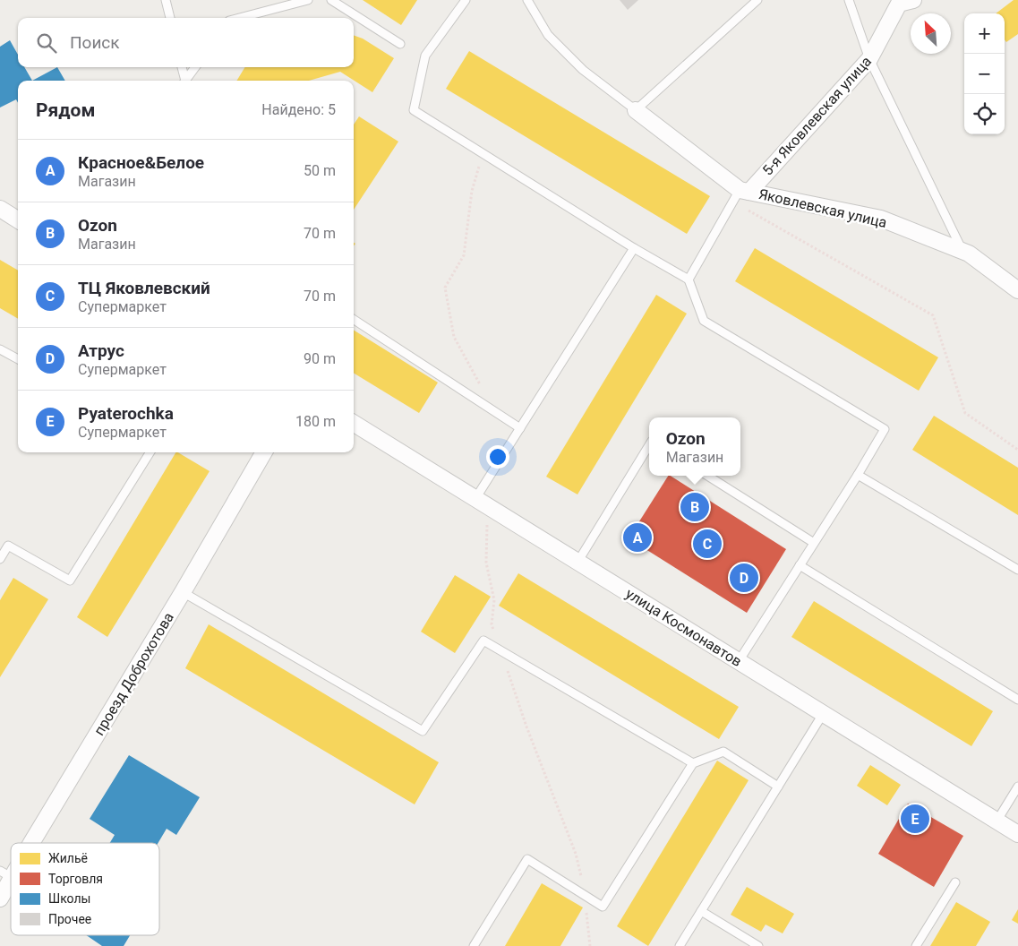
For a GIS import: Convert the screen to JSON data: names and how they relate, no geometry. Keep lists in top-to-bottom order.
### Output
{
  "streets": {
    "street": [
      "5-я Яковлевская улица",
      "Яковлевская улица",
      "улица Космонавтов",
      "проезд Доброхотова"
    ]
  },
  "crossings": [
    ["5-я Яковлевская улица", "Яковлевская улица"]
  ],
  "legend": [
    "Жильё",
    "Торговля",
    "Школы",
    "Прочее"
  ],
  "north": "top left",
  "page": {
    "map_buttons": ["+", "−"],
    "search": "Поиск",
    "heading": ["Рядом", "Найдено: 5"],
    "list": [
      {
        "mark": "A",
        "name": "Красное&Белое",
        "note": "Магазин",
        "value": "50 m"
      },
      {
        "mark": "B",
        "name": "Ozon",
        "note": "Магазин",
        "value": "70 m"
      },
      {
        "mark": "C",
        "name": "ТЦ Яковлевский",
        "note": "Супермаркет",
        "value": "70 m"
      },
      {
        "mark": "D",
        "name": "Атрус",
        "note": "Супермаркет",
        "value": "90 m"
      },
      {
        "mark": "E",
        "name": "Pyaterochka",
        "note": "Супермаркет",
        "value": "180 m"
      }
    ],
    "popup": ["Ozon", "Магазин"],
    "pins": [
      "B",
      "A",
      "C",
      "D",
      "E"
    ]
  }
}
